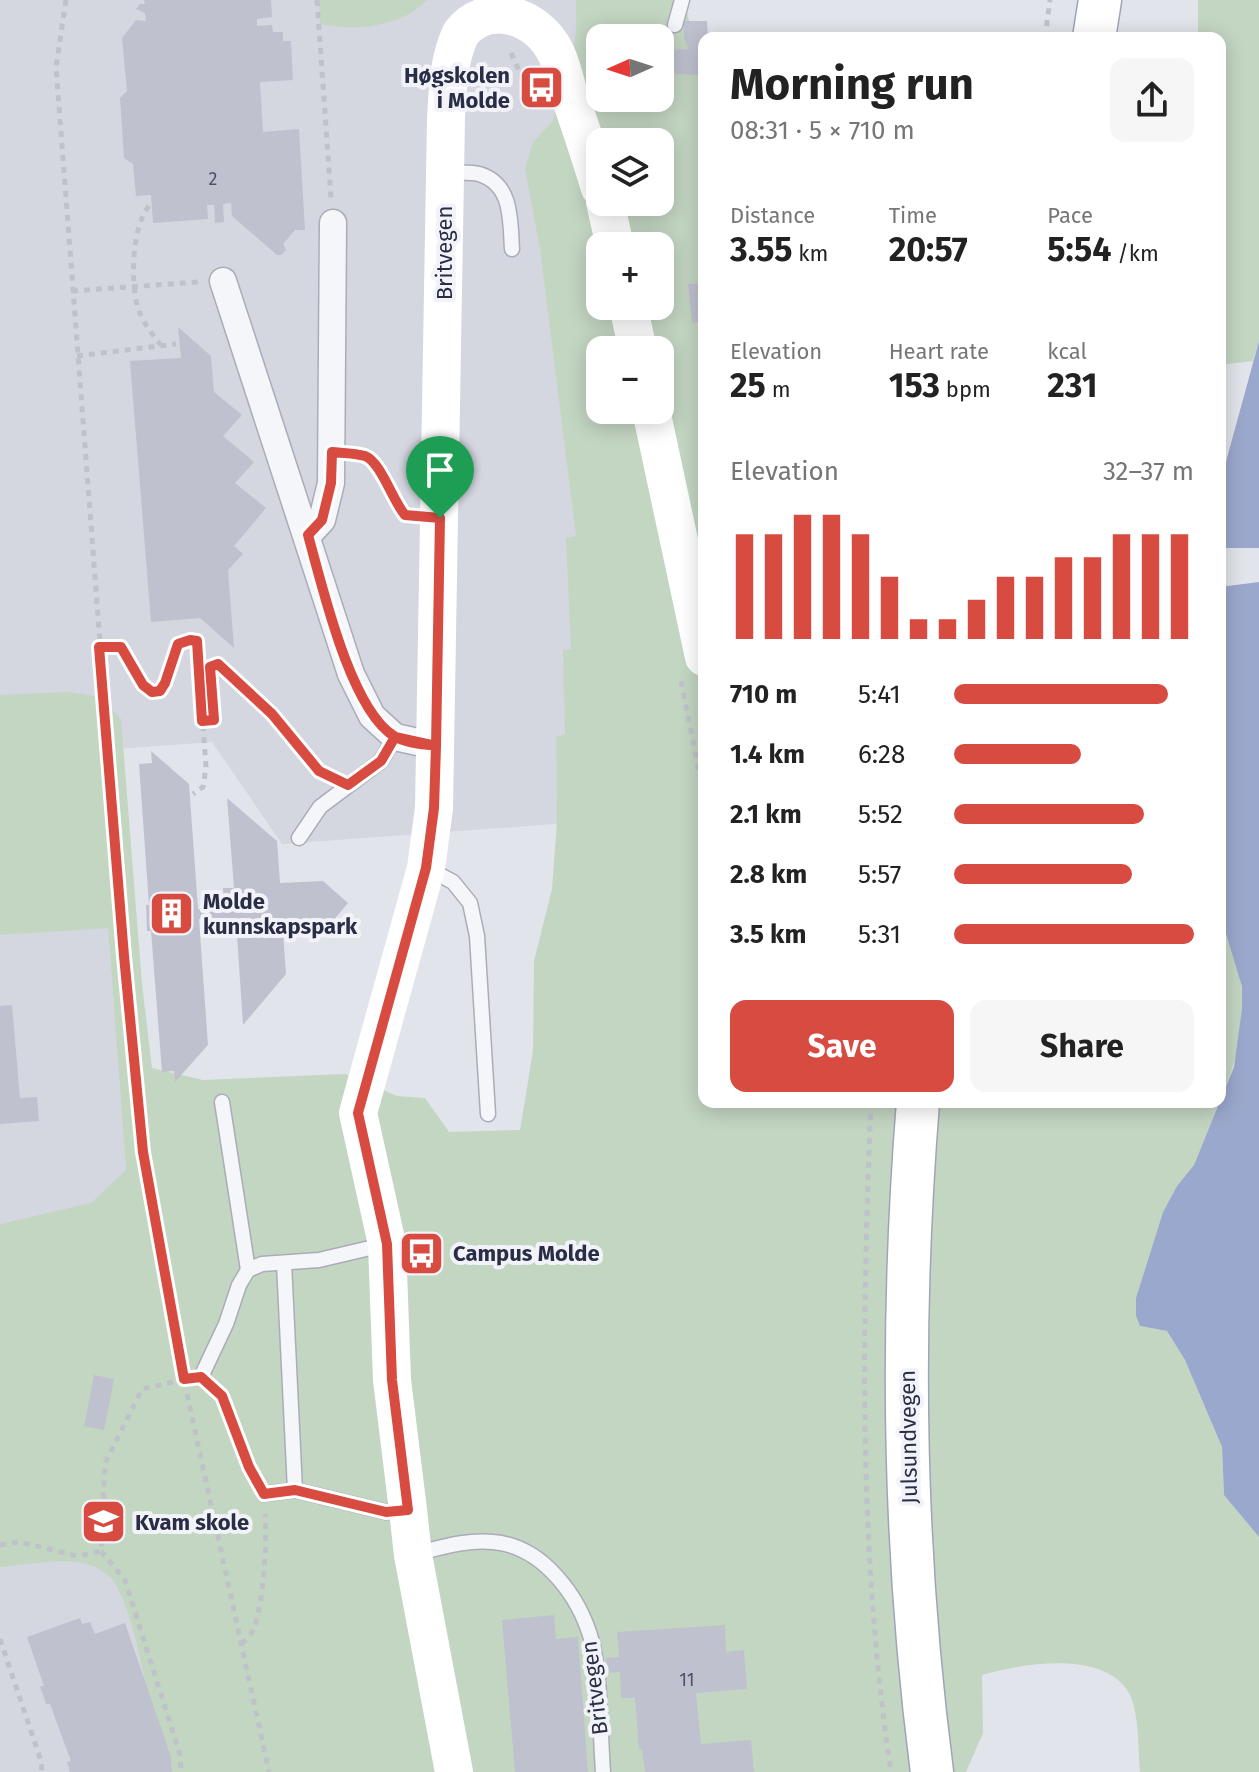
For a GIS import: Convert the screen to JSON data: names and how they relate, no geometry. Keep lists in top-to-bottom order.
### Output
{
  "streets": {
    "main road": ["Julsundvegen"],
    "street": ["Britvegen"]
  },
  "places": {
    "bus stop": ["Høgskolen i Molde", "Campus Molde"],
    "building": ["Molde kunnskapspark"],
    "school or university": ["Kvam skole"]
  },
  "house_numbers": ["2", "11"],
  "north": "left",
  "page": {
    "map_buttons": ["+", "−"],
    "heading": ["Morning run", "08:31 · 5 × 710 m"],
    "stats": [
      ["Distance", "3.55 km"],
      ["Time", "20:57"],
      ["Pace", "5:54 /km"],
      ["Elevation", "25 m"],
      ["Heart rate", "153 bpm"],
      ["kcal", "231"]
    ],
    "chart": ["Elevation", "32–37 m"],
    "list": [
      {
        "name": "710 m",
        "note": "5:41"
      },
      {
        "name": "1.4 km",
        "note": "6:28"
      },
      {
        "name": "2.1 km",
        "note": "5:52"
      },
      {
        "name": "2.8 km",
        "note": "5:57"
      },
      {
        "name": "3.5 km",
        "note": "5:31"
      }
    ],
    "buttons": ["Save", "Share"]
  }
}
